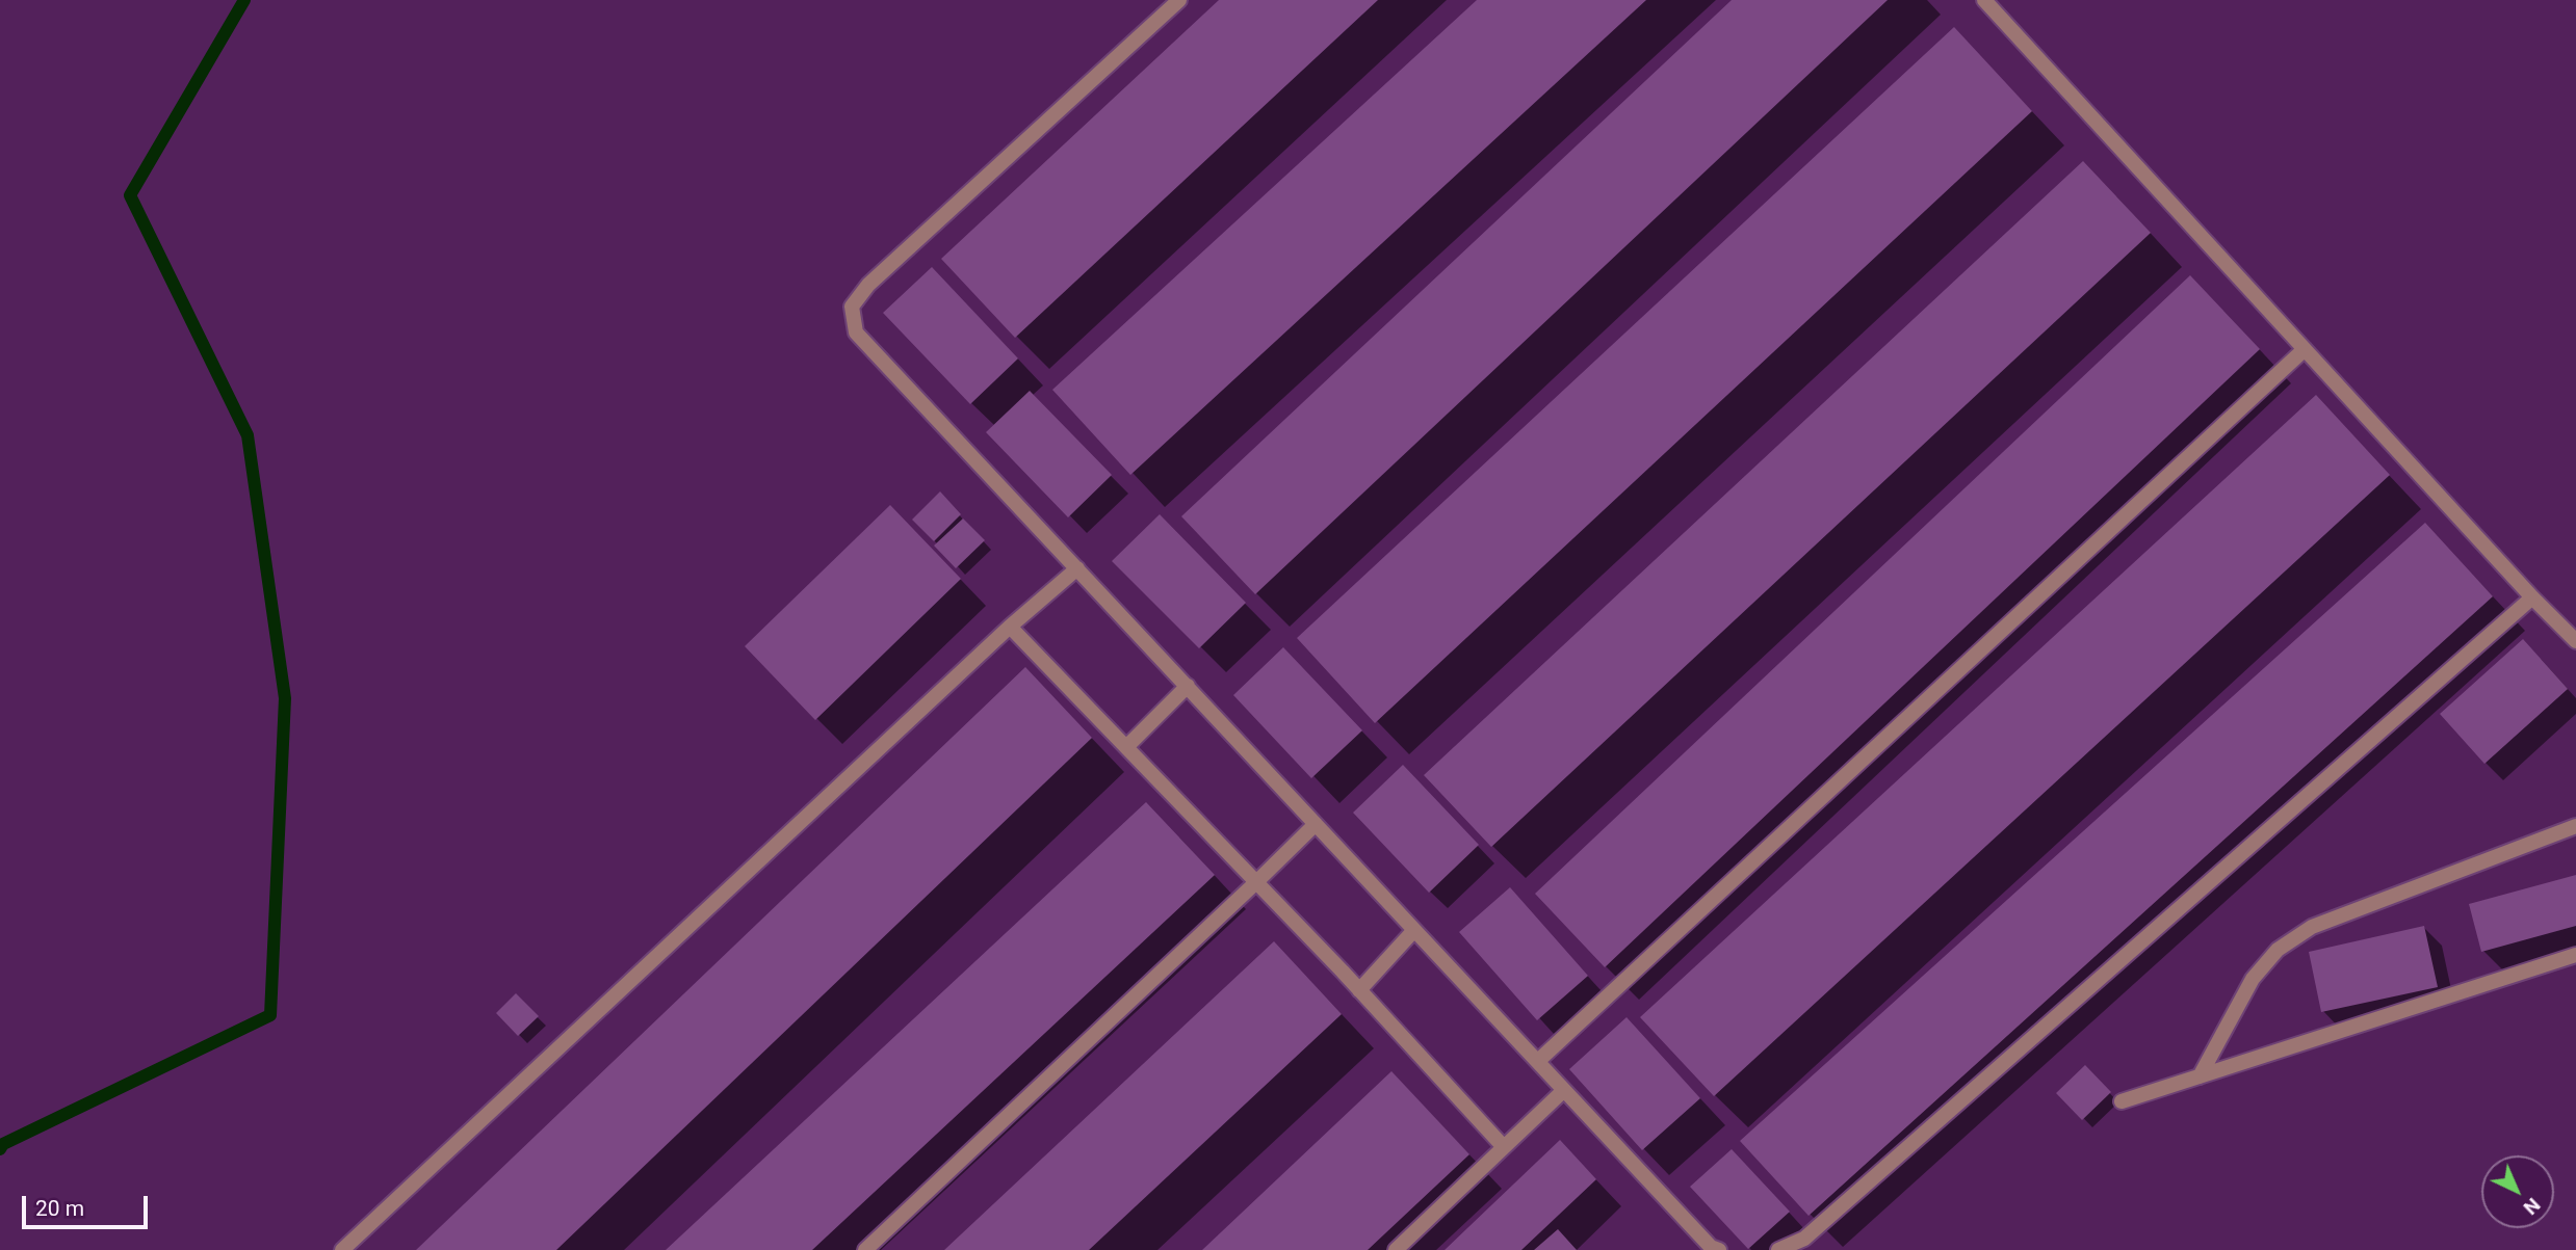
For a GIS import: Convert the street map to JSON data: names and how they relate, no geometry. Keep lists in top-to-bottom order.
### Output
{
  "scale_bar": "20 m",
  "north": "bottom right"
}
